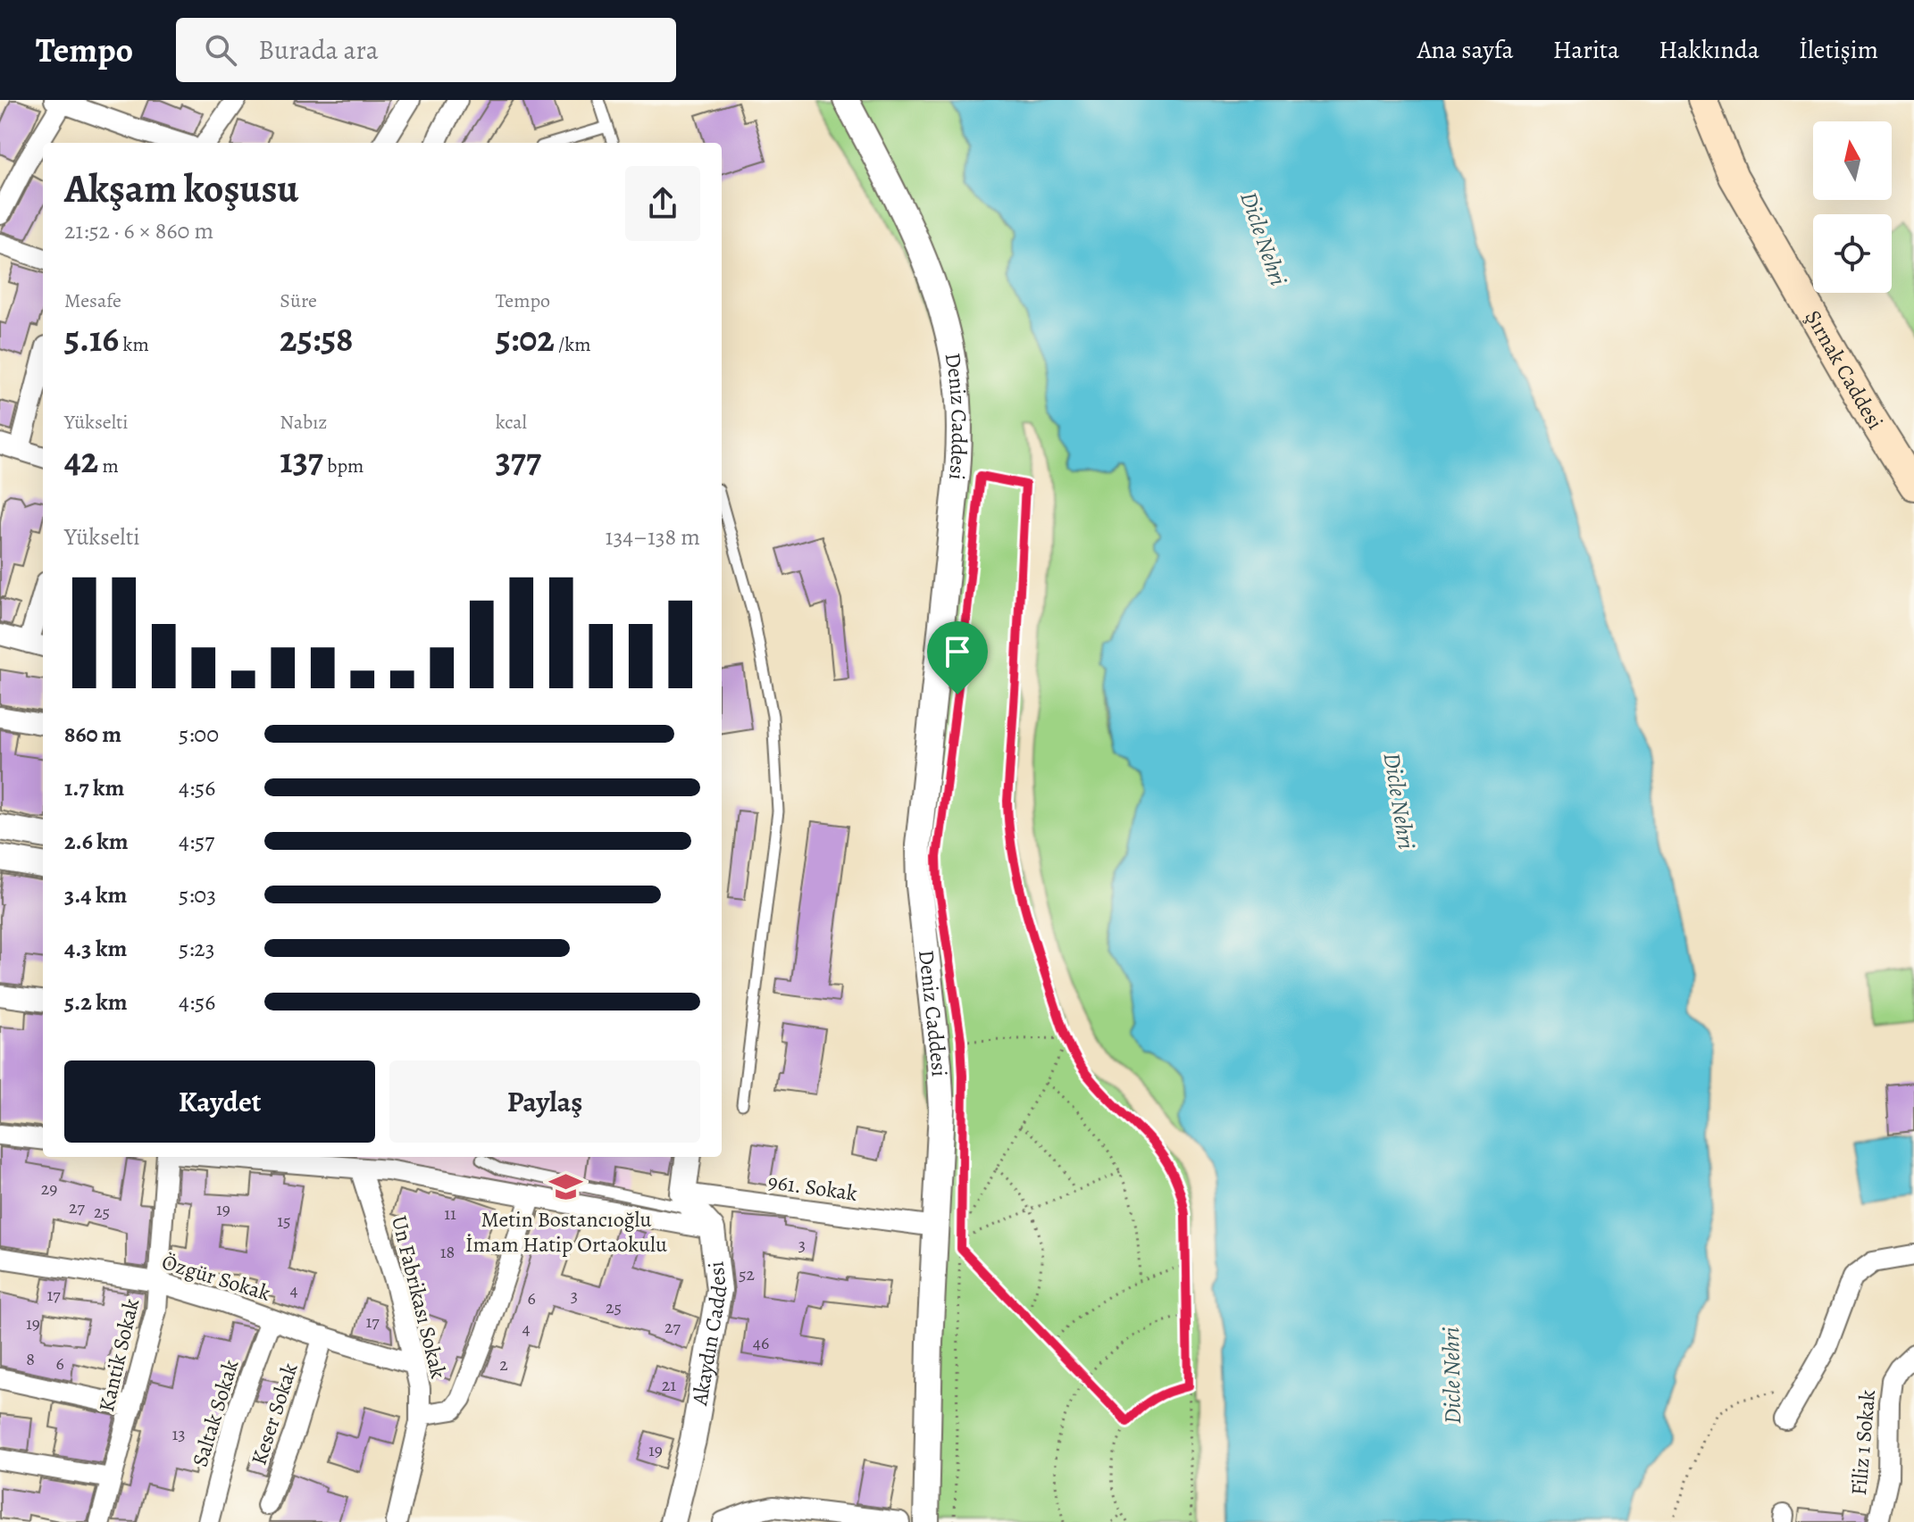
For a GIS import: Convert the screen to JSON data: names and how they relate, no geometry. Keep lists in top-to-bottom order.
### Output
{
  "streets": {
    "main road": ["Şırnak Caddesi"],
    "street": [
      "Deniz Caddesi",
      "961. Sokak",
      "Özgür Sokak",
      "Un Fabrikası Sokak",
      "Akaydın Caddesi",
      "Kantik Sokak",
      "Saltak Sokak",
      "Keser Sokak",
      "Filiz 1 Sokak"
    ]
  },
  "crossings": [
    ["Deniz Caddesi", "961. Sokak"],
    ["961. Sokak", "Akaydın Caddesi"],
    ["Özgür Sokak", "Un Fabrikası Sokak"],
    ["Özgür Sokak", "Kantik Sokak"],
    ["Özgür Sokak", "Saltak Sokak"],
    ["Özgür Sokak", "Keser Sokak"]
  ],
  "water": ["Dicle Nehri"],
  "places": {
    "school or university": ["Metin Bostancıoğlu İmam Hatip Ortaokulu"]
  },
  "house_numbers": [
    "29",
    "27",
    "19",
    "25",
    "11",
    "15",
    "3",
    "18",
    "52",
    "4",
    "17",
    "3",
    "6",
    "25",
    "17",
    "19",
    "27",
    "4",
    "46",
    "8",
    "6",
    "2",
    "21",
    "13",
    "19"
  ],
  "north": "top",
  "page": {
    "header": "Tempo",
    "search": "Burada ara",
    "nav": [
      "Ana sayfa",
      "Harita",
      "Hakkında",
      "İletişim"
    ],
    "heading": ["Akşam koşusu", "21:52 · 6 × 860 m"],
    "stats": [
      ["Mesafe", "5.16 km"],
      ["Süre", "25:58"],
      ["Tempo", "5:02 /km"],
      ["Yükselti", "42 m"],
      ["Nabız", "137 bpm"],
      ["kcal", "377"]
    ],
    "chart": ["Yükselti", "134–138 m"],
    "list": [
      {
        "name": "860 m",
        "note": "5:00"
      },
      {
        "name": "1.7 km",
        "note": "4:56"
      },
      {
        "name": "2.6 km",
        "note": "4:57"
      },
      {
        "name": "3.4 km",
        "note": "5:03"
      },
      {
        "name": "4.3 km",
        "note": "5:23"
      },
      {
        "name": "5.2 km",
        "note": "4:56"
      }
    ],
    "buttons": ["Kaydet", "Paylaş"]
  }
}
